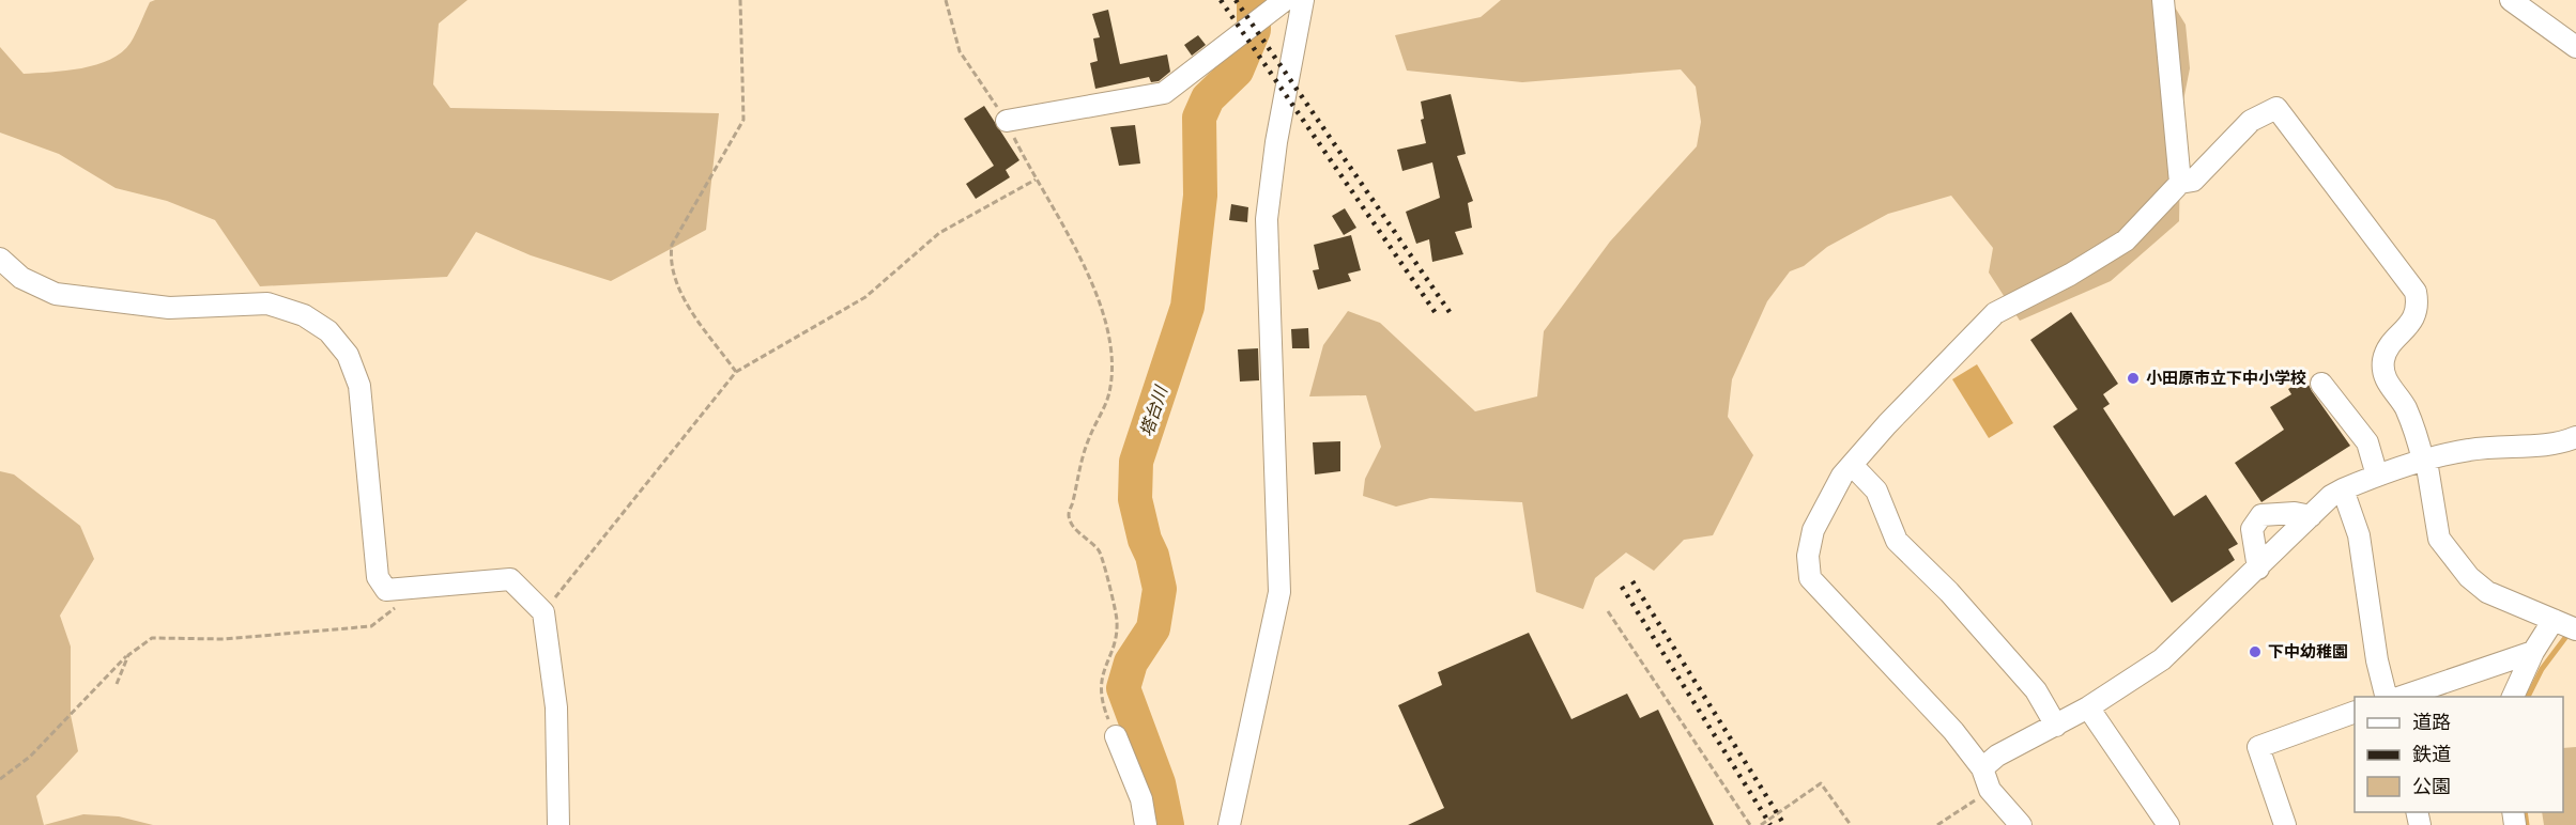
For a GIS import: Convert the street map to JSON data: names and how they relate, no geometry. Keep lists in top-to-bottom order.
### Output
{
  "water": ["塔台川"],
  "places": ["小田原市立下中小学校", "下中幼稚園"],
  "legend": ["道路", "鉄道", "公園"]
}
